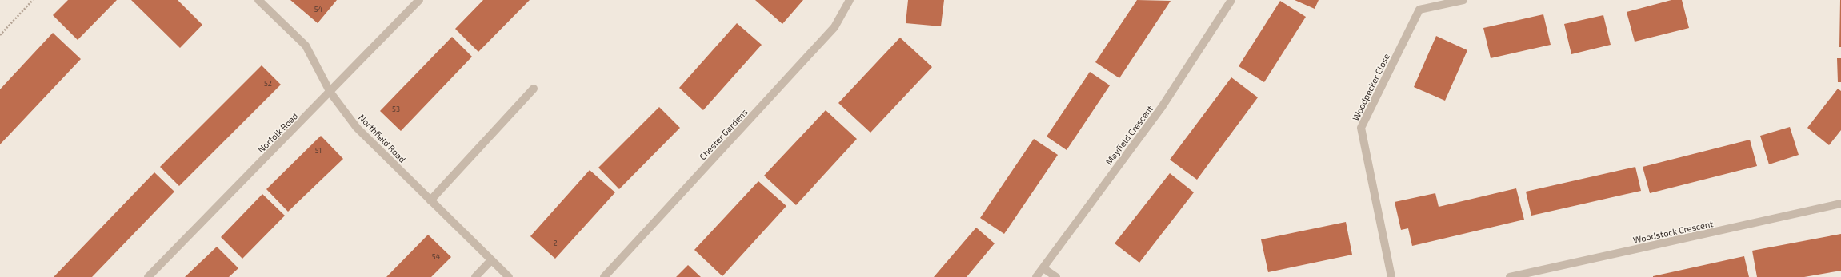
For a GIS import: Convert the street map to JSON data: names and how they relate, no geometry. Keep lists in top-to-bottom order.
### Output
{
  "streets": {
    "street": [
      "Woodpecker Close",
      "Norfolk Road",
      "Chester Gardens",
      "Mayfield Crescent",
      "Northfield Road",
      "Woodstock Crescent"
    ]
  },
  "crossings": [
    ["Norfolk Road", "Northfield Road"]
  ],
  "house_numbers": [
    "54",
    "52",
    "53",
    "51",
    "2",
    "54"
  ]
}
